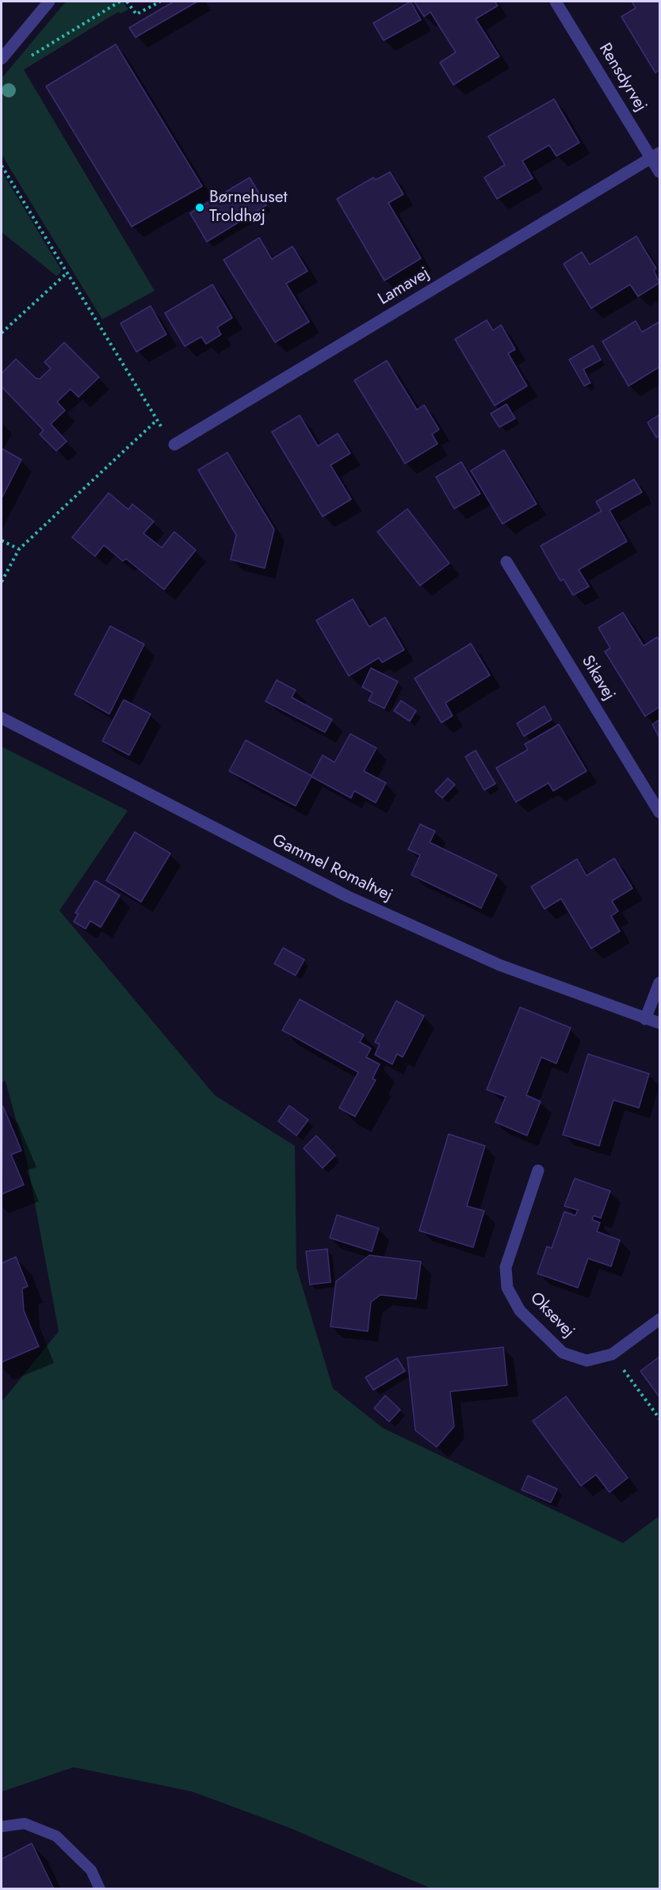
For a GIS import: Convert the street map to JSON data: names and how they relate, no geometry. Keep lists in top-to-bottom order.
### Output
{
  "streets": {
    "street": [
      "Rensdyrvej",
      "Lamavej",
      "Sikavej",
      "Gammel Romaltvej",
      "Oksevej"
    ]
  },
  "crossings": [
    ["Rensdyrvej", "Lamavej"]
  ],
  "places": ["Børnehuset Troldhøj"]
}
